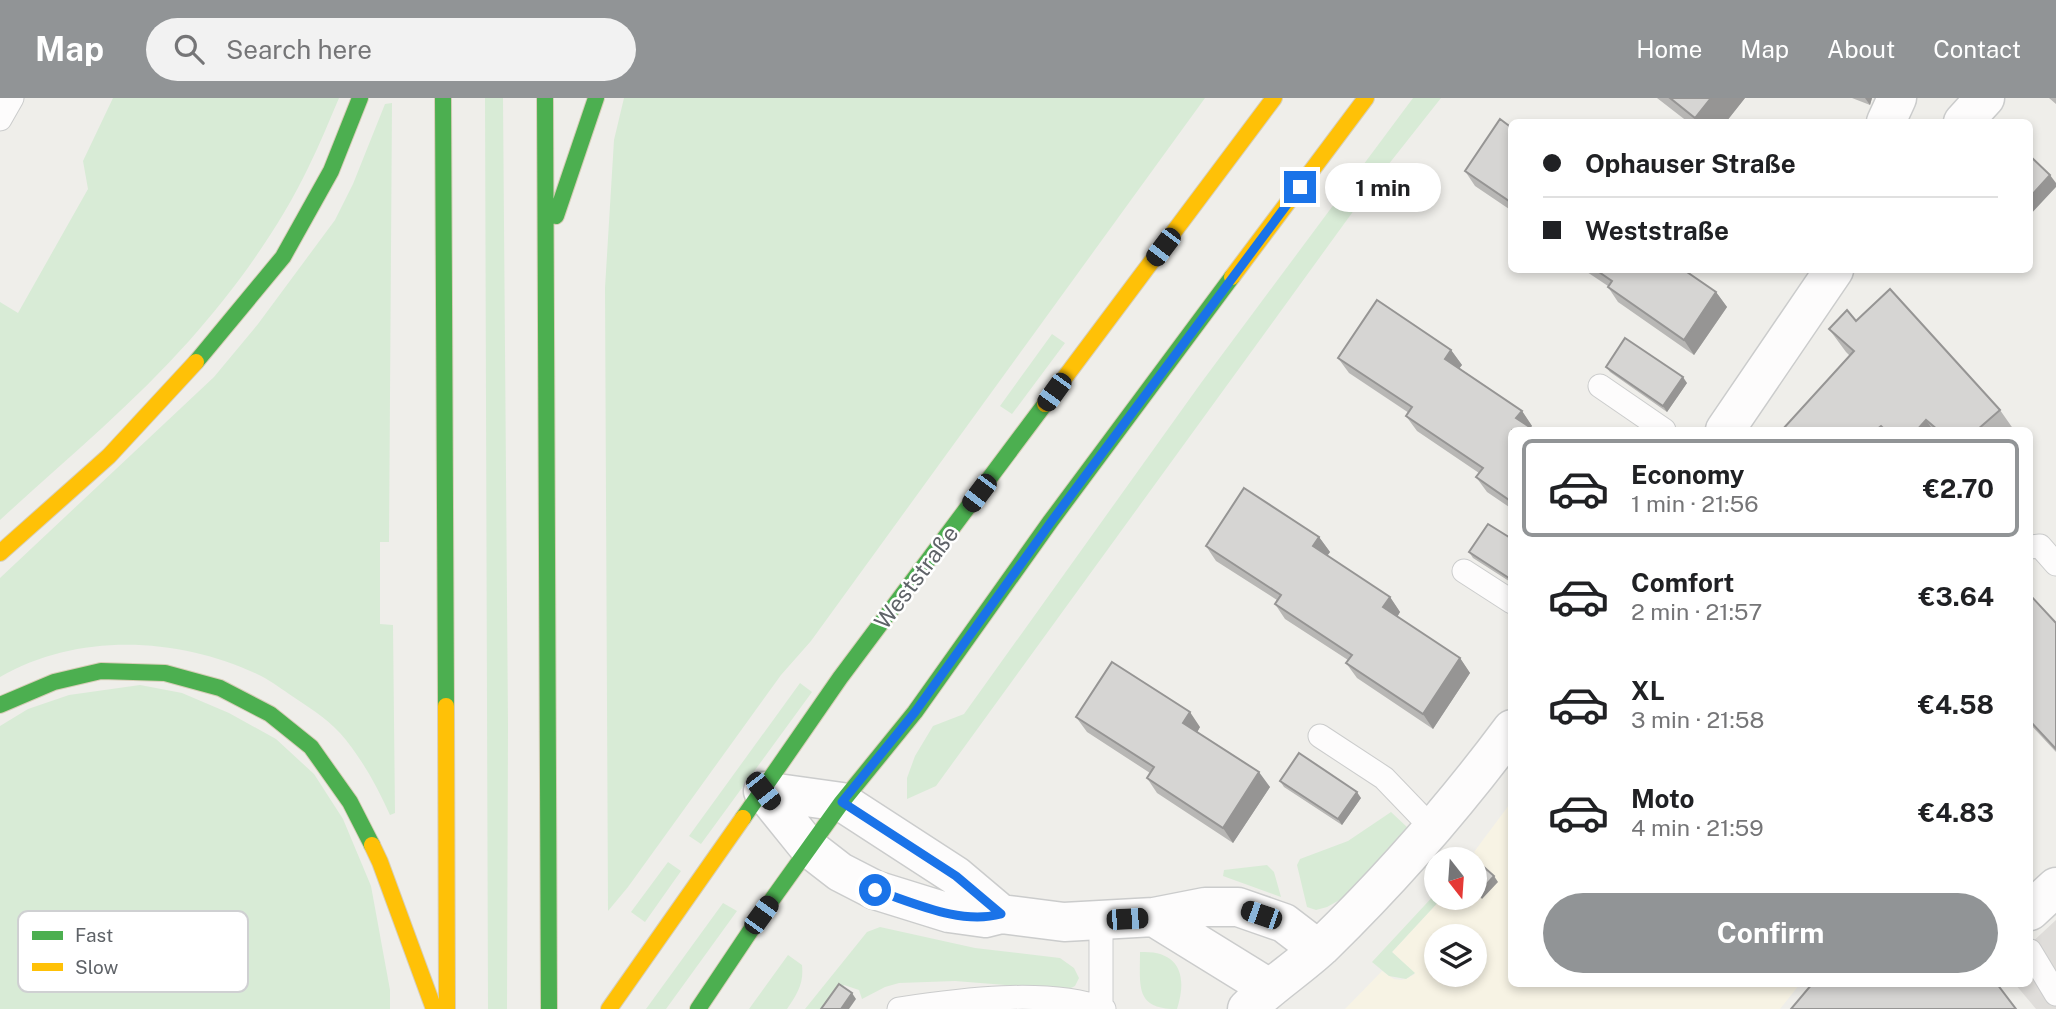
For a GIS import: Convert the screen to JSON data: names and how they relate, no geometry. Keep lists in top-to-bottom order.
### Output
{
  "streets": {
    "main road": ["Weststraße"]
  },
  "legend": ["Fast", "Slow"],
  "north": "bottom",
  "page": {
    "header": "Map",
    "search": "Search here",
    "nav": [
      "Home",
      "Map",
      "About",
      "Contact"
    ],
    "banner": ["Ophauser Straße", "Weststraße"],
    "bubble": "1 min",
    "list": [
      {
        "name": "Economy",
        "note": "1 min · 21:56",
        "value": "€2.70"
      },
      {
        "name": "Comfort",
        "note": "2 min · 21:57",
        "value": "€3.64"
      },
      {
        "name": "XL",
        "note": "3 min · 21:58",
        "value": "€4.58"
      },
      {
        "name": "Moto",
        "note": "4 min · 21:59",
        "value": "€4.83"
      }
    ],
    "buttons": "Confirm"
  }
}
